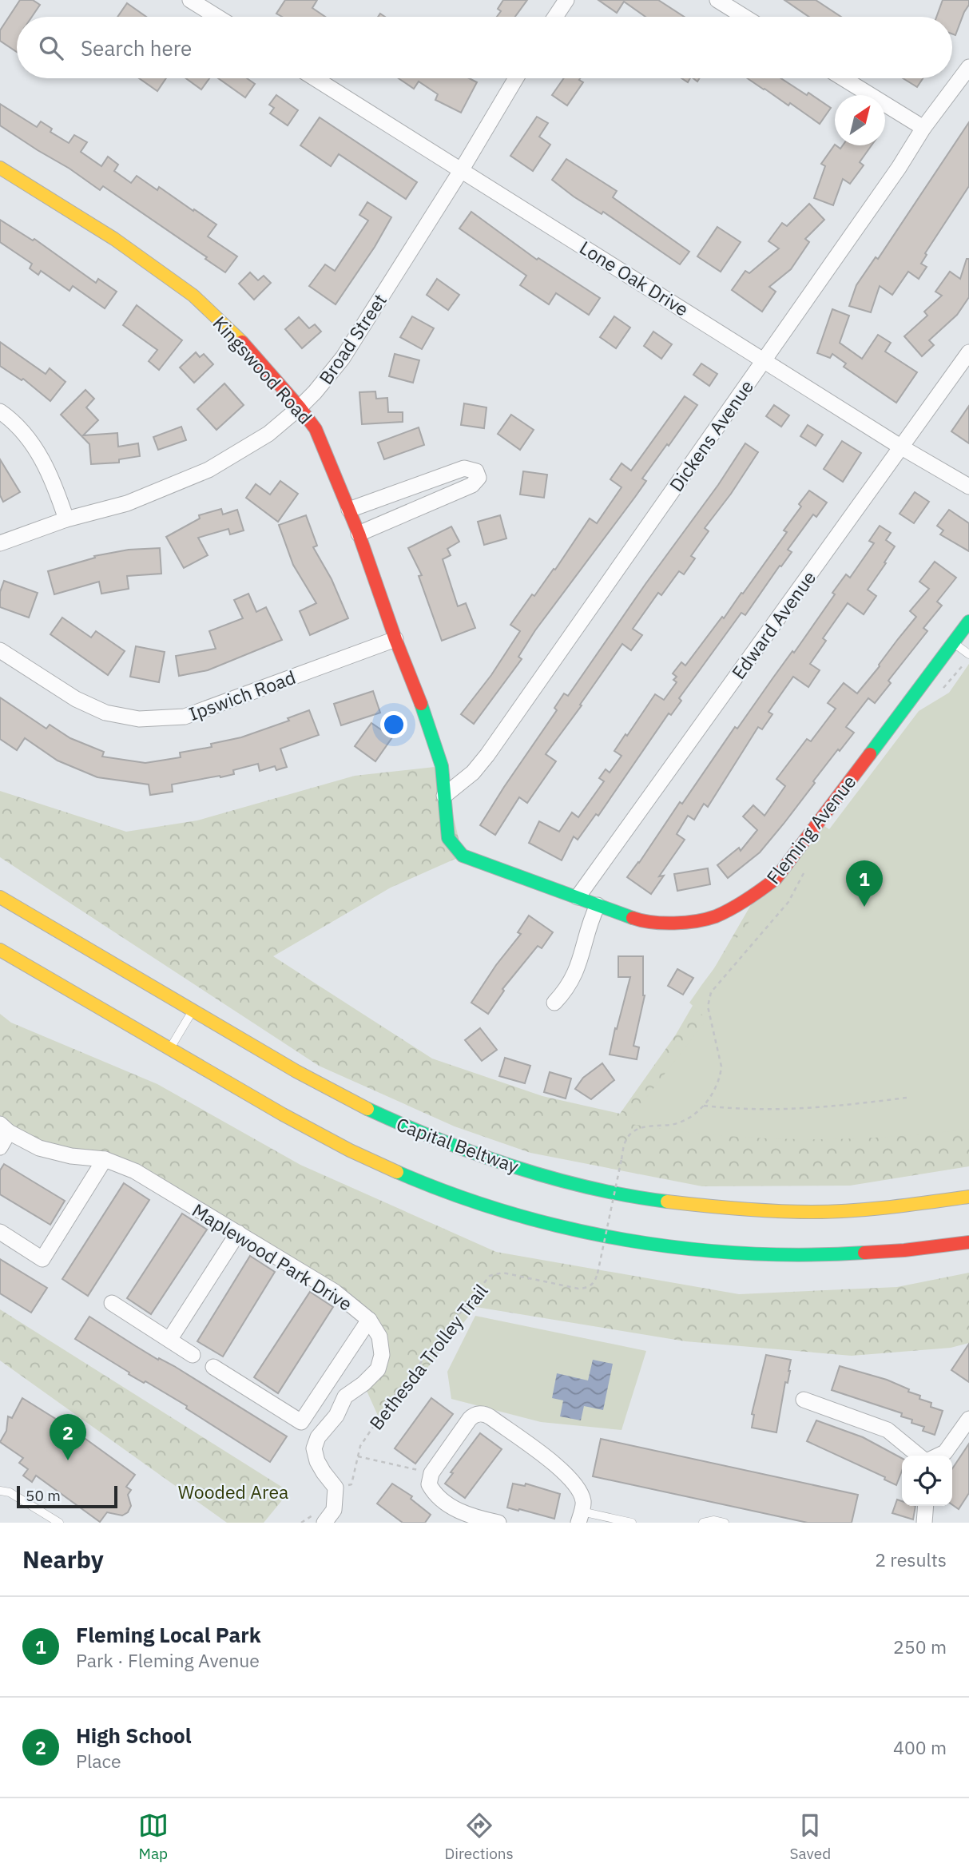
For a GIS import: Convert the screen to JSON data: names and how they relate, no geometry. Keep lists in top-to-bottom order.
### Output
{
  "streets": {
    "main road": ["Kingswood Road", "Fleming Avenue", "Capital Beltway"],
    "street": [
      "Lone Oak Drive",
      "Broad Street",
      "Dickens Avenue",
      "Edward Avenue",
      "Ipswich Road",
      "Maplewood Park Drive"
    ],
    "path": ["Bethesda Trolley Trail"]
  },
  "crossings": [
    ["Lone Oak Drive", "Broad Street"],
    ["Lone Oak Drive", "Dickens Avenue"],
    ["Lone Oak Drive", "Edward Avenue"],
    ["Broad Street", "Kingswood Road"],
    ["Kingswood Road", "Dickens Avenue"],
    ["Kingswood Road", "Ipswich Road"],
    ["Kingswood Road", "Fleming Avenue"],
    ["Dickens Avenue", "Fleming Avenue"],
    ["Edward Avenue", "Fleming Avenue"],
    ["Maplewood Park Drive", "Bethesda Trolley Trail"]
  ],
  "parks": ["Wooded Area"],
  "scale_bar": "50 m",
  "north": "top right",
  "page": {
    "search": "Search here",
    "pins": ["1", "2"],
    "scale": "50 m",
    "heading": ["Nearby", "2 results"],
    "list": [
      {
        "mark": "1",
        "name": "Fleming Local Park",
        "note": "Park · Fleming Avenue",
        "value": "250 m"
      },
      {
        "mark": "2",
        "name": "High School",
        "note": "Place",
        "value": "400 m"
      }
    ],
    "nav": ["Map", "Directions", "Saved"]
  }
}
